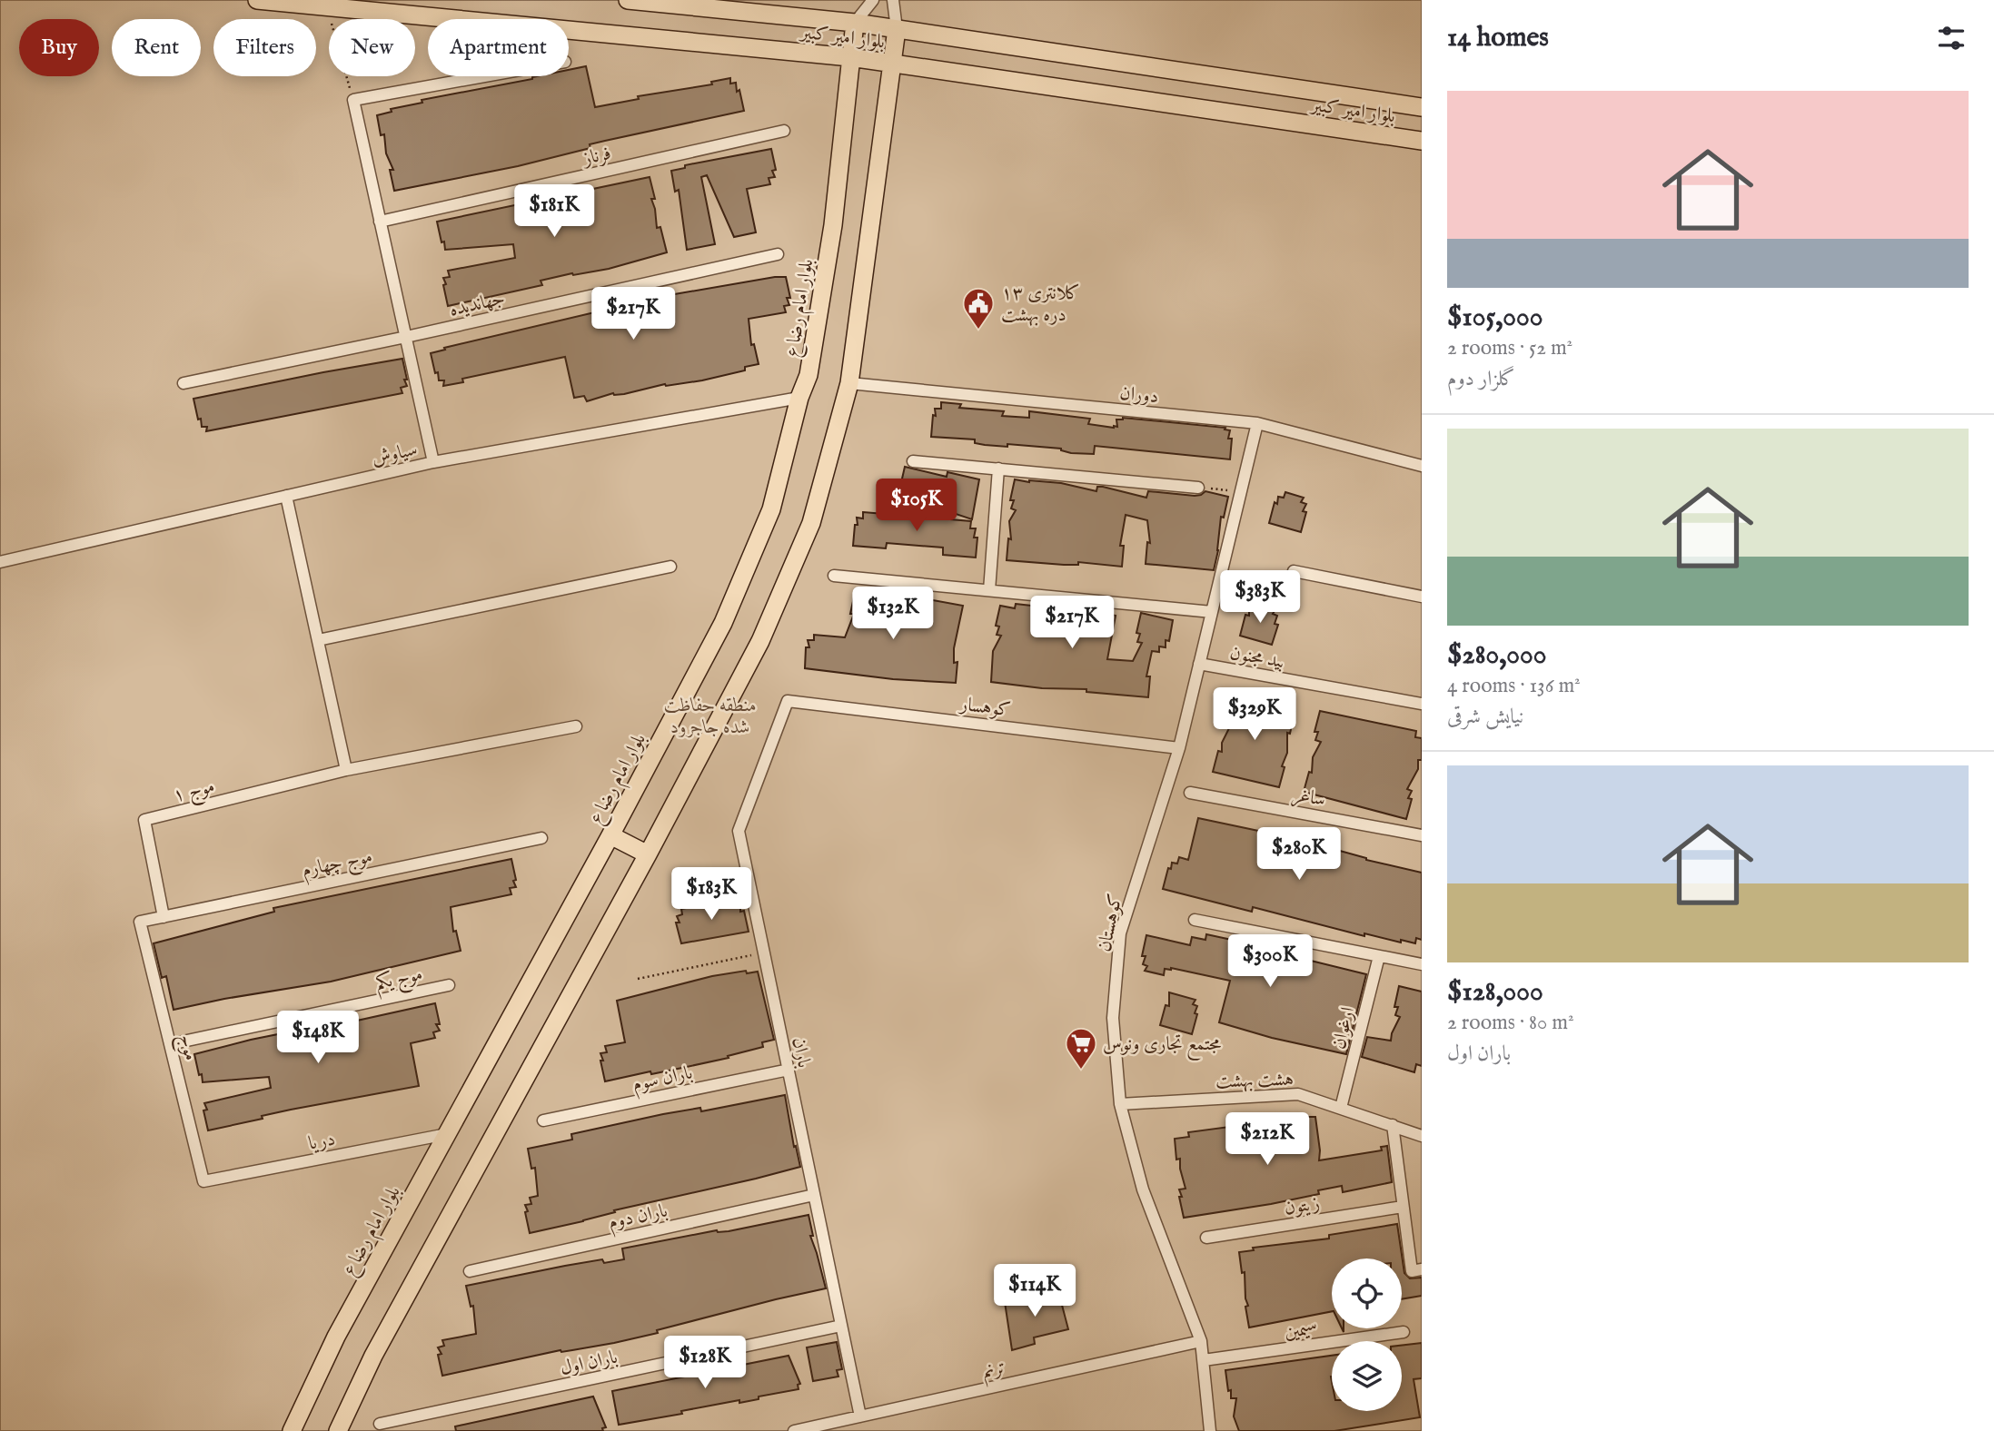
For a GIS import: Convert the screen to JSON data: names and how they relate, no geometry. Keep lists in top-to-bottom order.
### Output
{
  "streets": {
    "main road": ["بلوار امیر کبیر", "بلوار امام رضا ع"],
    "street": [
      "فرناز",
      "جهاندیده",
      "دوران",
      "سیاوش",
      "بید مجنون",
      "کوهسار",
      "موج ۱",
      "ساغر",
      "موج چهارم",
      "کوهستان",
      "موج یکم",
      "ارغوان",
      "موج",
      "باران",
      "باران سوم",
      "هشت بهشت",
      "دریا",
      "زیتون",
      "باران دوم",
      "سیمین",
      "باران اول",
      "ترنم"
    ]
  },
  "crossings": [
    ["بلوار امیر کبیر", "بلوار امام رضا ع"],
    ["بلوار امام رضا ع", "سیاوش"],
    ["بلوار امام رضا ع", "دریا"],
    ["دوران", "کوهستان"],
    ["بید مجنون", "کوهستان"],
    ["کوهسار", "کوهستان"],
    ["کوهسار", "باران"],
    ["موج ۱", "موج چهارم"],
    ["موج چهارم", "موج"],
    ["کوهستان", "هشت بهشت"],
    ["کوهستان", "سیمین"],
    ["کوهستان", "ترنم"],
    ["موج یکم", "موج"],
    ["ارغوان", "هشت بهشت"],
    ["موج", "دریا"],
    ["باران", "باران سوم"],
    ["باران", "باران دوم"],
    ["باران", "باران اول"],
    ["باران", "ترنم"]
  ],
  "parks": ["منطقه حفاظت شده جاجرود"],
  "places": {
    "public building": ["کلانتری ۱۳ دره بهشت"],
    "supermarket": ["مجتمع تجاری ونوس"]
  },
  "page": {
    "heading": "14 homes",
    "chip": [
      "Buy",
      "Rent",
      "Filters",
      "New",
      "Apartment"
    ],
    "list": [
      {
        "name": "$105,000",
        "note": "2 rooms · 52 m² · گلزار دوم"
      },
      {
        "name": "$280,000",
        "note": "4 rooms · 136 m² · نیایش شرقی"
      },
      {
        "name": "$128,000",
        "note": "2 rooms · 80 m² · باران اول"
      }
    ],
    "price": [
      "$181K",
      "$217K",
      "$105K",
      "$383K",
      "$132K",
      "$217K",
      "$329K",
      "$280K",
      "$183K",
      "$300K",
      "$148K",
      "$212K",
      "$114K",
      "$128K"
    ]
  }
}
